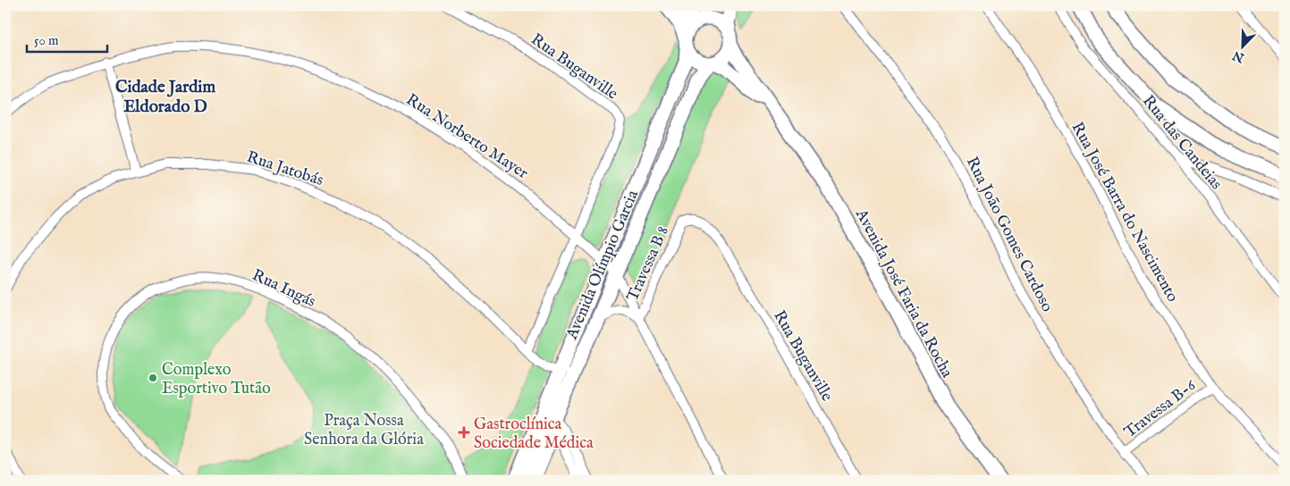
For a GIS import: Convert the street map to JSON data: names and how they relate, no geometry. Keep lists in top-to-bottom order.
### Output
{
  "streets": {
    "street": [
      "Rua Buganville",
      "Rua Norberto Mayer",
      "Rua das Candeias",
      "Rua Jatobás",
      "Rua José Barra do Nascimento",
      "Rua João Gomes Cardoso",
      "Travessa B 8",
      "Avenida Olímpio Garcia",
      "Rua Ingás",
      "Avenida José Faria da Rocha",
      "Travessa B-6"
    ]
  },
  "crossings": [
    ["Rua Buganville", "Rua Norberto Mayer"],
    ["Rua Buganville", "Travessa B 8"],
    ["Rua Norberto Mayer", "Travessa B 8"],
    ["Rua Norberto Mayer", "Avenida Olímpio Garcia"],
    ["Rua Jatobás", "Avenida Olímpio Garcia"],
    ["Rua José Barra do Nascimento", "Travessa B-6"],
    ["Rua João Gomes Cardoso", "Travessa B-6"],
    ["Avenida Olímpio Garcia", "Avenida José Faria da Rocha"]
  ],
  "districts": ["Cidade Jardim Eldorado D"],
  "parks": ["Praça Nossa Senhora da Glória"],
  "places": {
    "other": ["Complexo Esportivo Tutão"],
    "health": ["Gastroclínica Sociedade Médica"]
  },
  "scale_bar": "50 m",
  "north": "bottom left"
}
